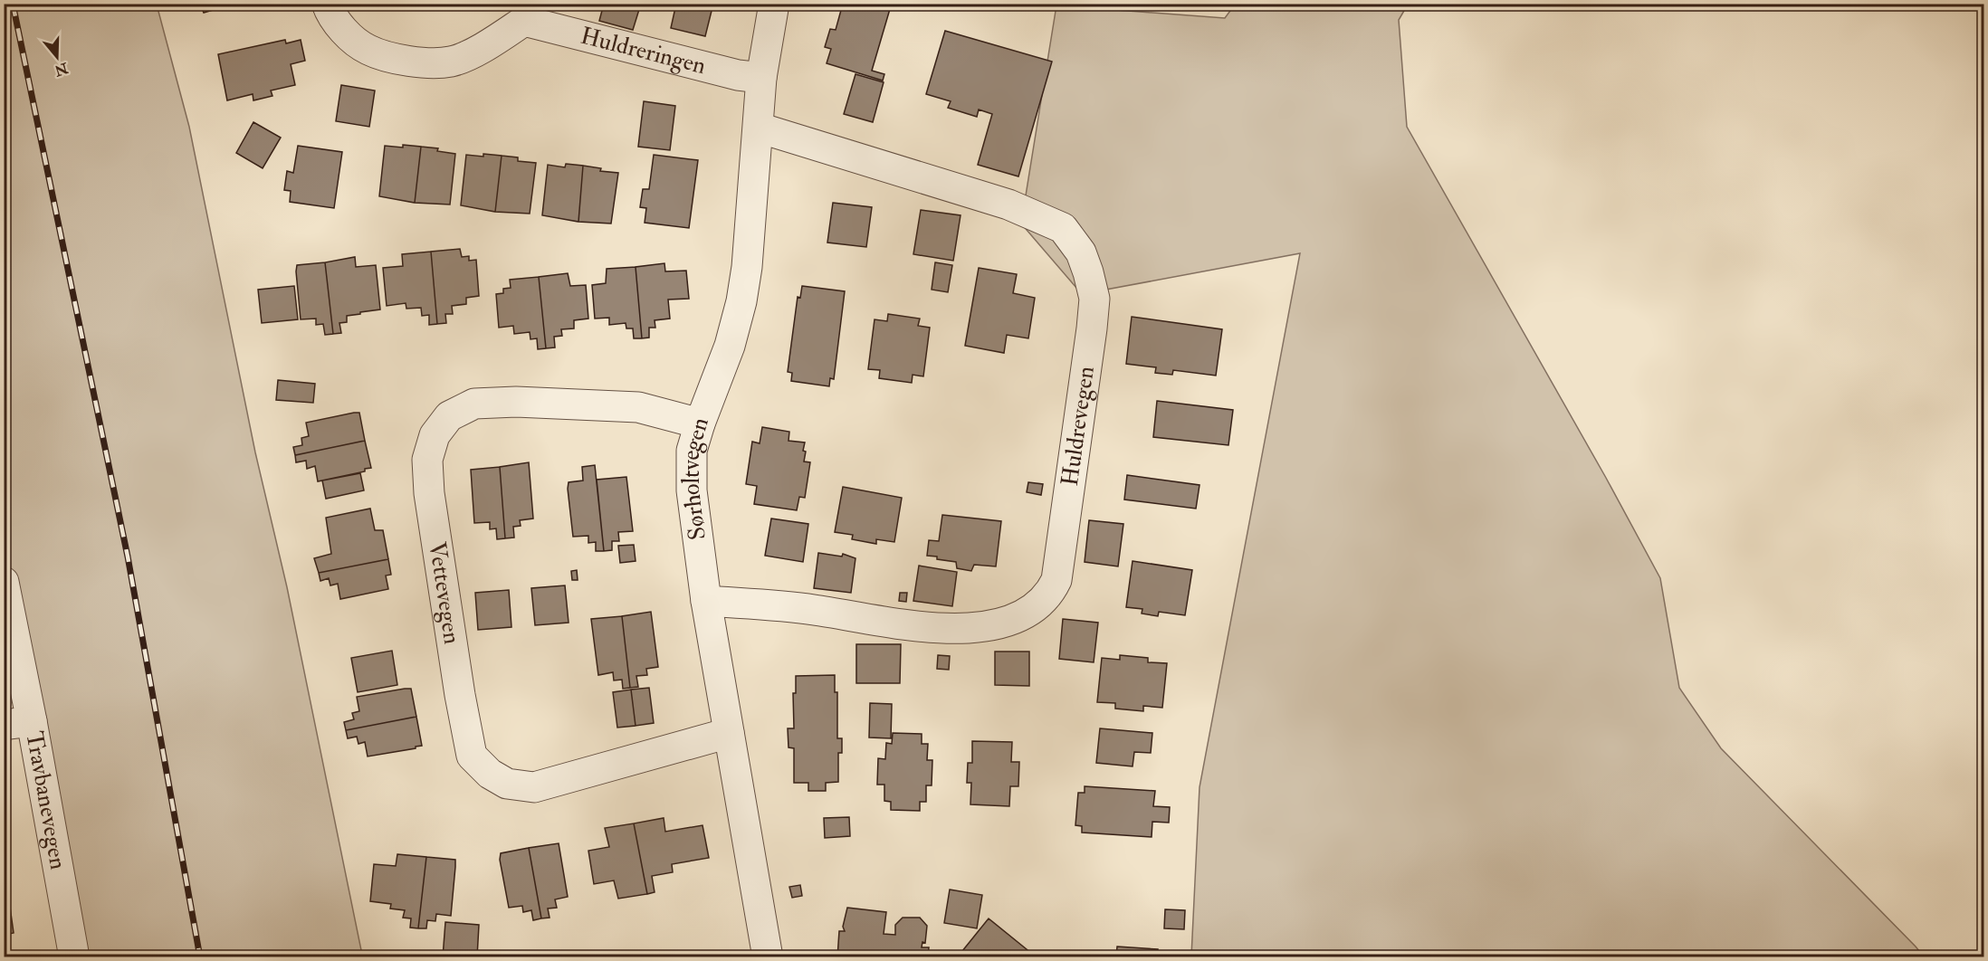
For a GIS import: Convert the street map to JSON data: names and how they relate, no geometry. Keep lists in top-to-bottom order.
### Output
{
  "streets": {
    "street": [
      "Huldreringen",
      "Huldrevegen",
      "Sørholtvegen",
      "Vettevegen",
      "Travbanevegen"
    ]
  },
  "crossings": [
    ["Huldreringen", "Sørholtvegen"],
    ["Huldrevegen", "Sørholtvegen"],
    ["Sørholtvegen", "Vettevegen"]
  ],
  "north": "bottom"
}
